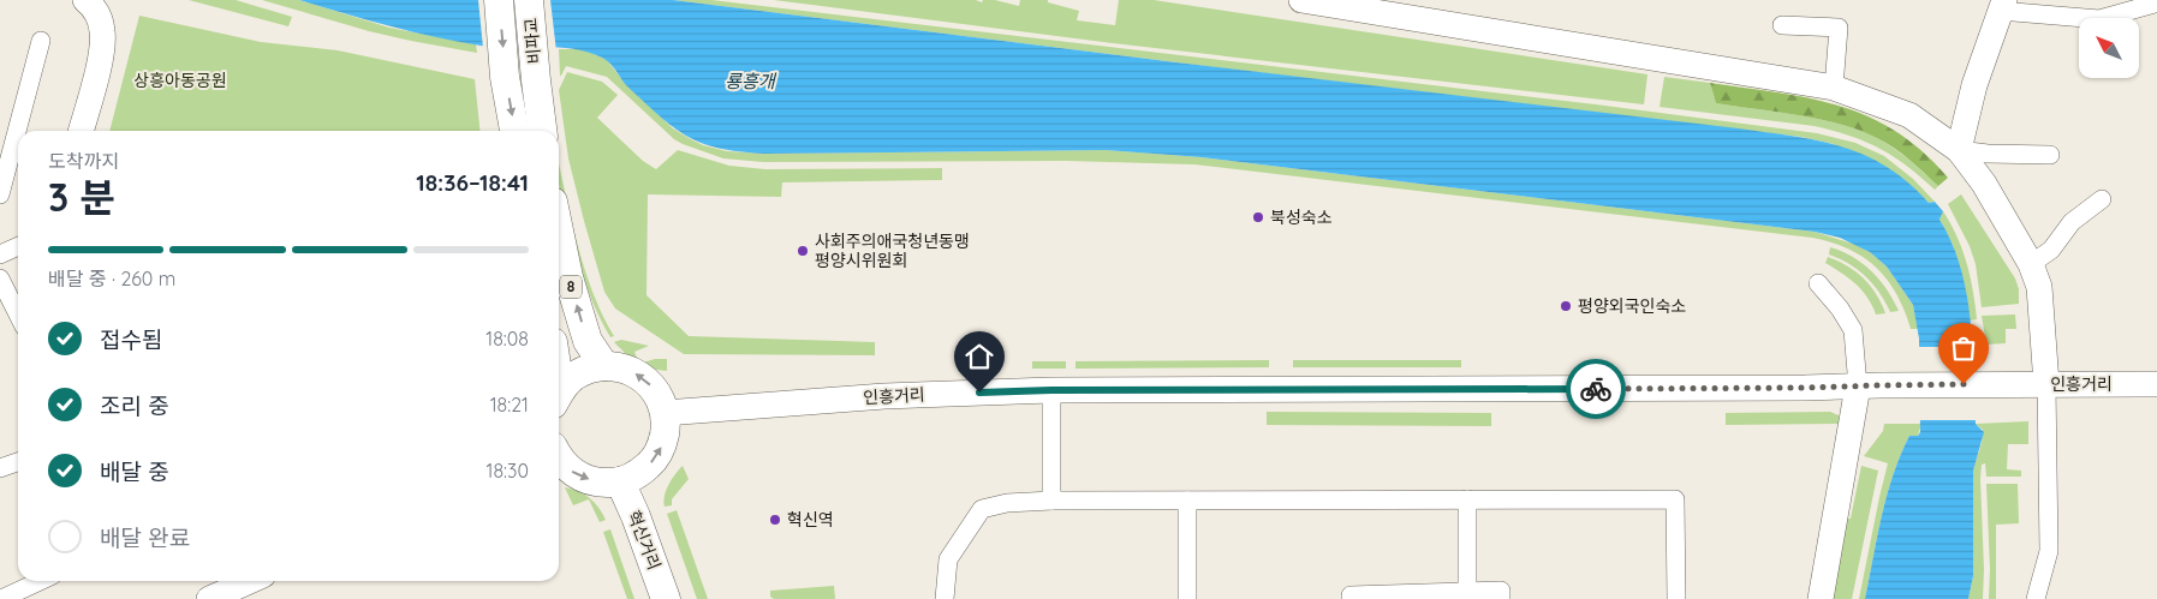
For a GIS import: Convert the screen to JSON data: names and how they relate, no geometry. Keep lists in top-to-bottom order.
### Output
{
  "streets": {
    "main road": [
      "비파교",
      "8",
      "인흥거리",
      "혁신거리"
    ]
  },
  "water": ["룡흥개"],
  "parks": ["상흥아동공원"],
  "places": [
    "북성숙소",
    "사회주의애국청년동맹 평양시위원회",
    "평양외국인숙소",
    "혁신역"
  ],
  "north": "top left",
  "page": {
    "heading": ["3 분", "도착까지", "18:36–18:41"],
    "bar": "배달 중 · 260 m",
    "list": [
      ["접수됨", "18:08"],
      ["조리 중", "18:21"],
      ["배달 중", "18:30"],
      "배달 완료"
    ]
  }
}
